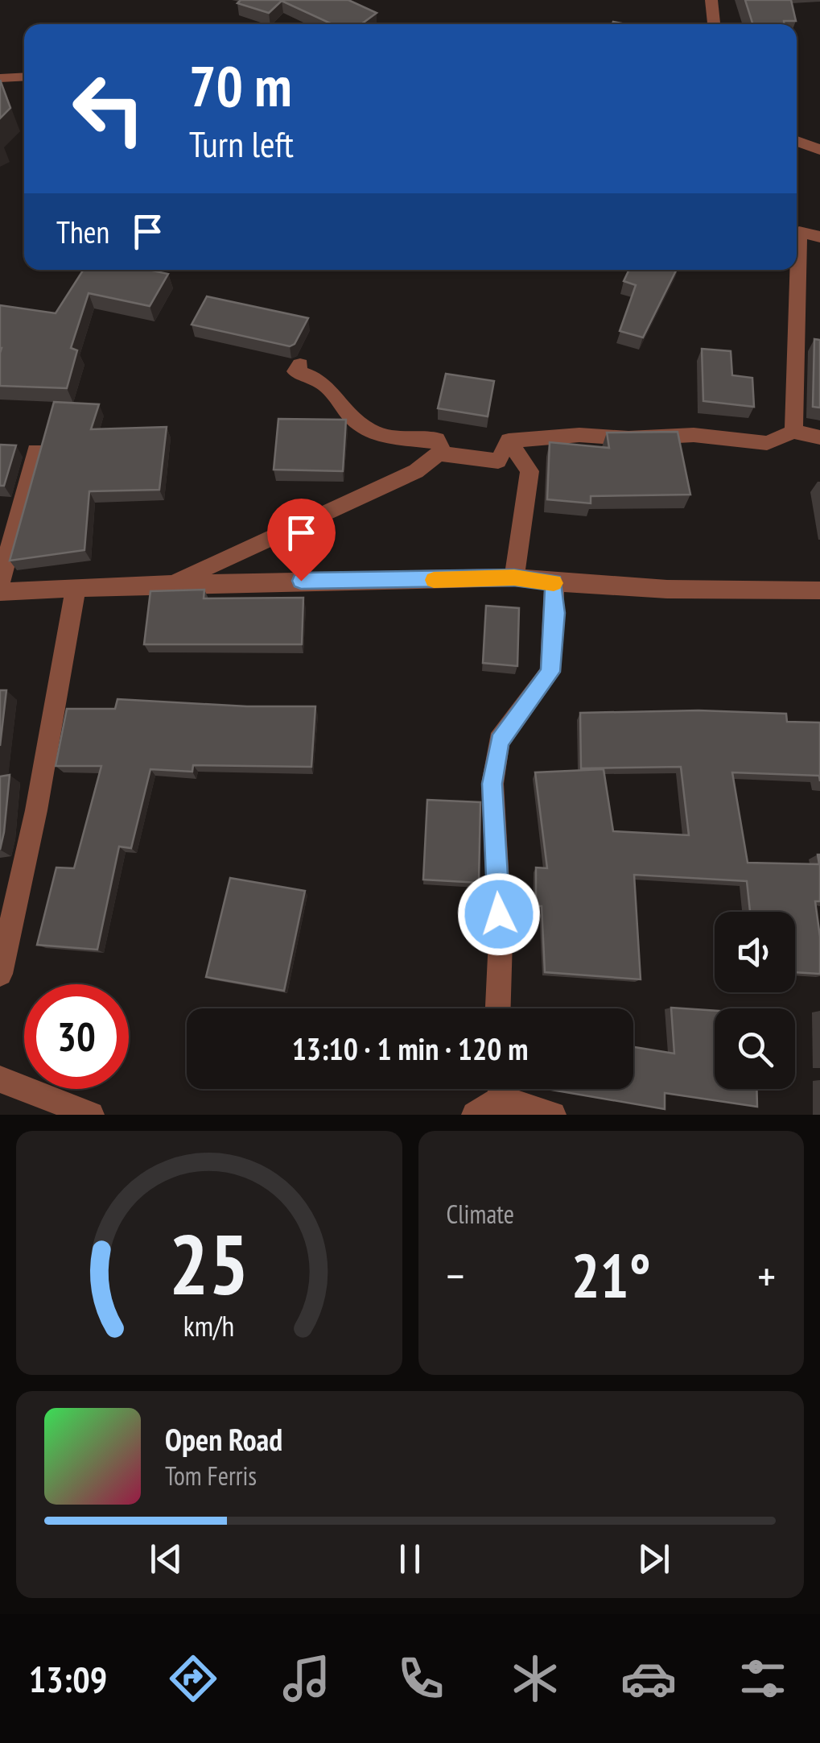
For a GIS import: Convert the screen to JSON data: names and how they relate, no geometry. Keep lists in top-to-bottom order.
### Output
{
  "page": {
    "turn": ["70 m", "Turn left"],
    "then": "Then",
    "limit": "30",
    "trip": "13:10 · 1 min · 120 m",
    "tile": "Climate",
    "heat": ["−", "21°", "+"],
    "song": ["Open Road", "Tom Ferris"],
    "tabs": "13:09",
    "gauge": ["25", "km/h"]
  }
}
